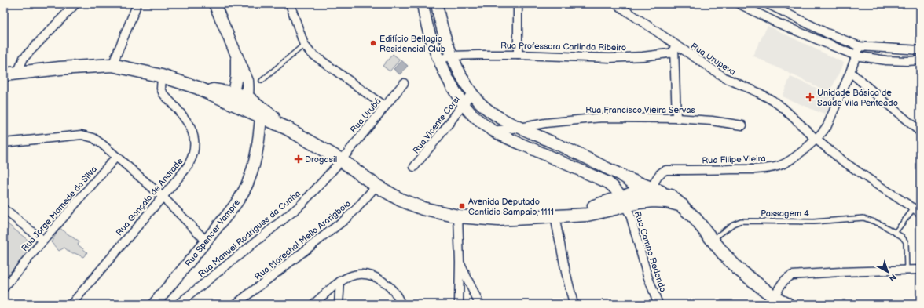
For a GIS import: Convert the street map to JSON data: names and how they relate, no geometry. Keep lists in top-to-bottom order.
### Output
{
  "streets": {
    "main road": ["Rua Spencer Vampre"],
    "street": [
      "Rua Professora Carlinda Ribeiro",
      "Rua Urupeva",
      "Rua Francisco Vieira Servas",
      "Rua Urubá",
      "Rua Vicente Corsi",
      "Rua Filipe Vieira",
      "Rua Gonçalo de Andrade",
      "Rua Jorge Mamede da Silva",
      "Rua Manuel Rodrigues da Cunha",
      "Rua Marechal Mello Ararigboia",
      "Rua Campo Redondo"
    ],
    "lane": ["Passagem 4"]
  },
  "crossings": [
    ["Rua Urupeva", "Rua Filipe Vieira"],
    ["Rua Urubá", "Rua Manuel Rodrigues da Cunha"]
  ],
  "places": {
    "other": ["Edifício Bellagio Residencial Club"],
    "health": ["Unidade Básica de Saúde Vila Penteado", "Drogasil"],
    "transit": ["Avenida Deputado Cantidio Sampaio, 1111"]
  },
  "north": "bottom right"
}
